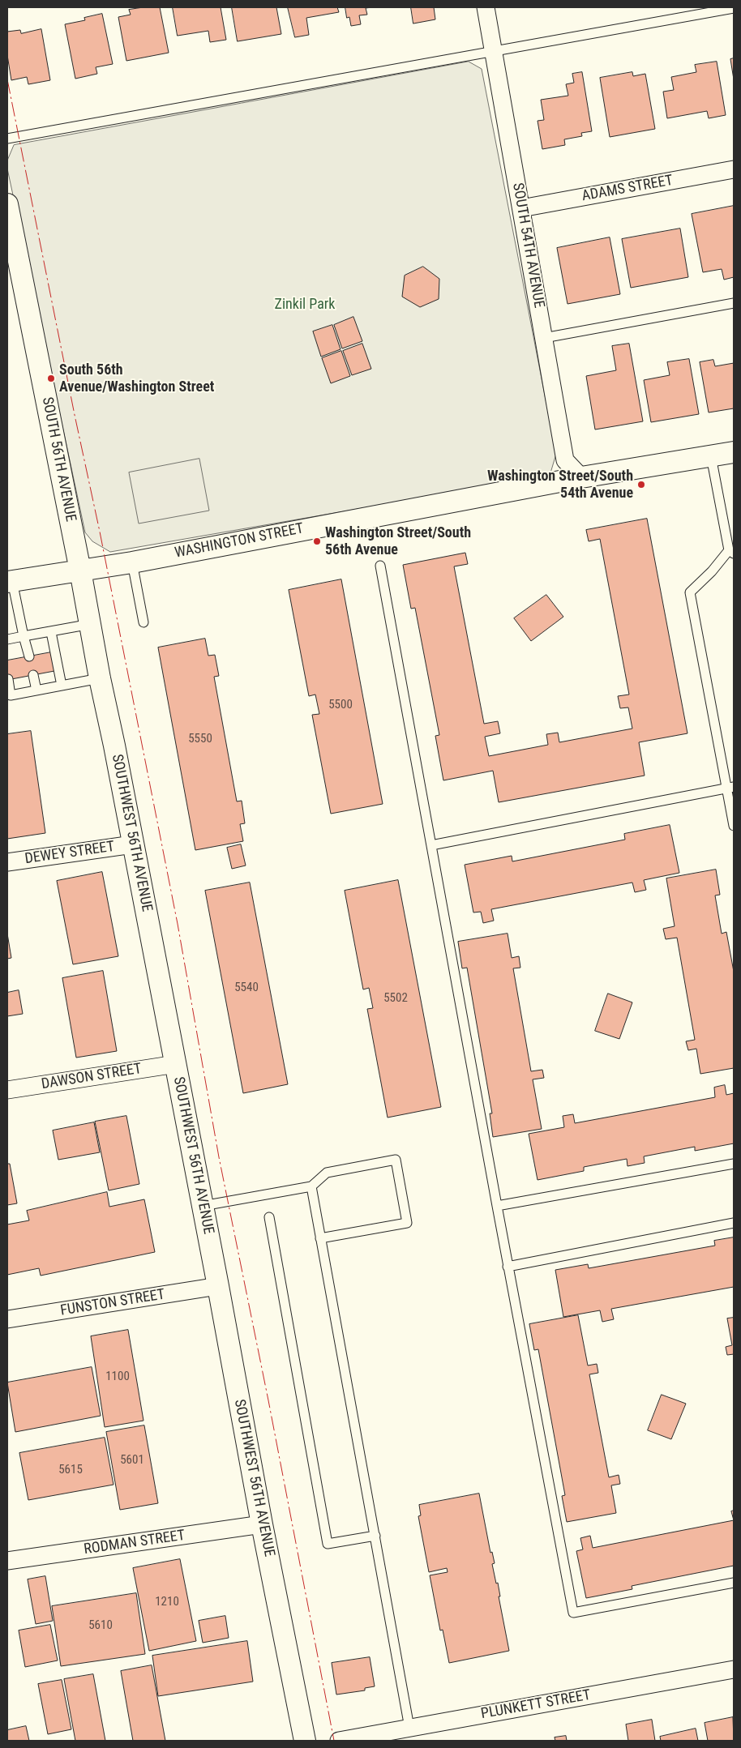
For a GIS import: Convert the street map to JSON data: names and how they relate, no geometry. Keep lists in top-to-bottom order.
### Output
{
  "streets": {
    "street": [
      "ADAMS STREET",
      "SOUTH 54TH AVENUE",
      "SOUTH 56TH AVENUE",
      "WASHINGTON STREET",
      "SOUTHWEST 56TH AVENUE",
      "DEWEY STREET",
      "DAWSON STREET",
      "FUNSTON STREET",
      "RODMAN STREET",
      "PLUNKETT STREET"
    ]
  },
  "crossings": [
    ["ADAMS STREET", "SOUTH 54TH AVENUE"],
    ["SOUTH 54TH AVENUE", "WASHINGTON STREET"],
    ["SOUTH 56TH AVENUE", "WASHINGTON STREET"],
    ["SOUTH 56TH AVENUE", "SOUTHWEST 56TH AVENUE"],
    ["WASHINGTON STREET", "SOUTHWEST 56TH AVENUE"],
    ["SOUTHWEST 56TH AVENUE", "DEWEY STREET"],
    ["SOUTHWEST 56TH AVENUE", "DAWSON STREET"],
    ["SOUTHWEST 56TH AVENUE", "FUNSTON STREET"],
    ["SOUTHWEST 56TH AVENUE", "RODMAN STREET"]
  ],
  "parks": ["Zinkil Park"],
  "places": ["South 56th Avenue/Washington Street", "Washington Street/South 54th Avenue", "Washington Street/South 56th Avenue"],
  "house_numbers": [
    "5500",
    "5550",
    "5540",
    "5502",
    "1100",
    "5601",
    "5615",
    "1210",
    "5610"
  ]
}
